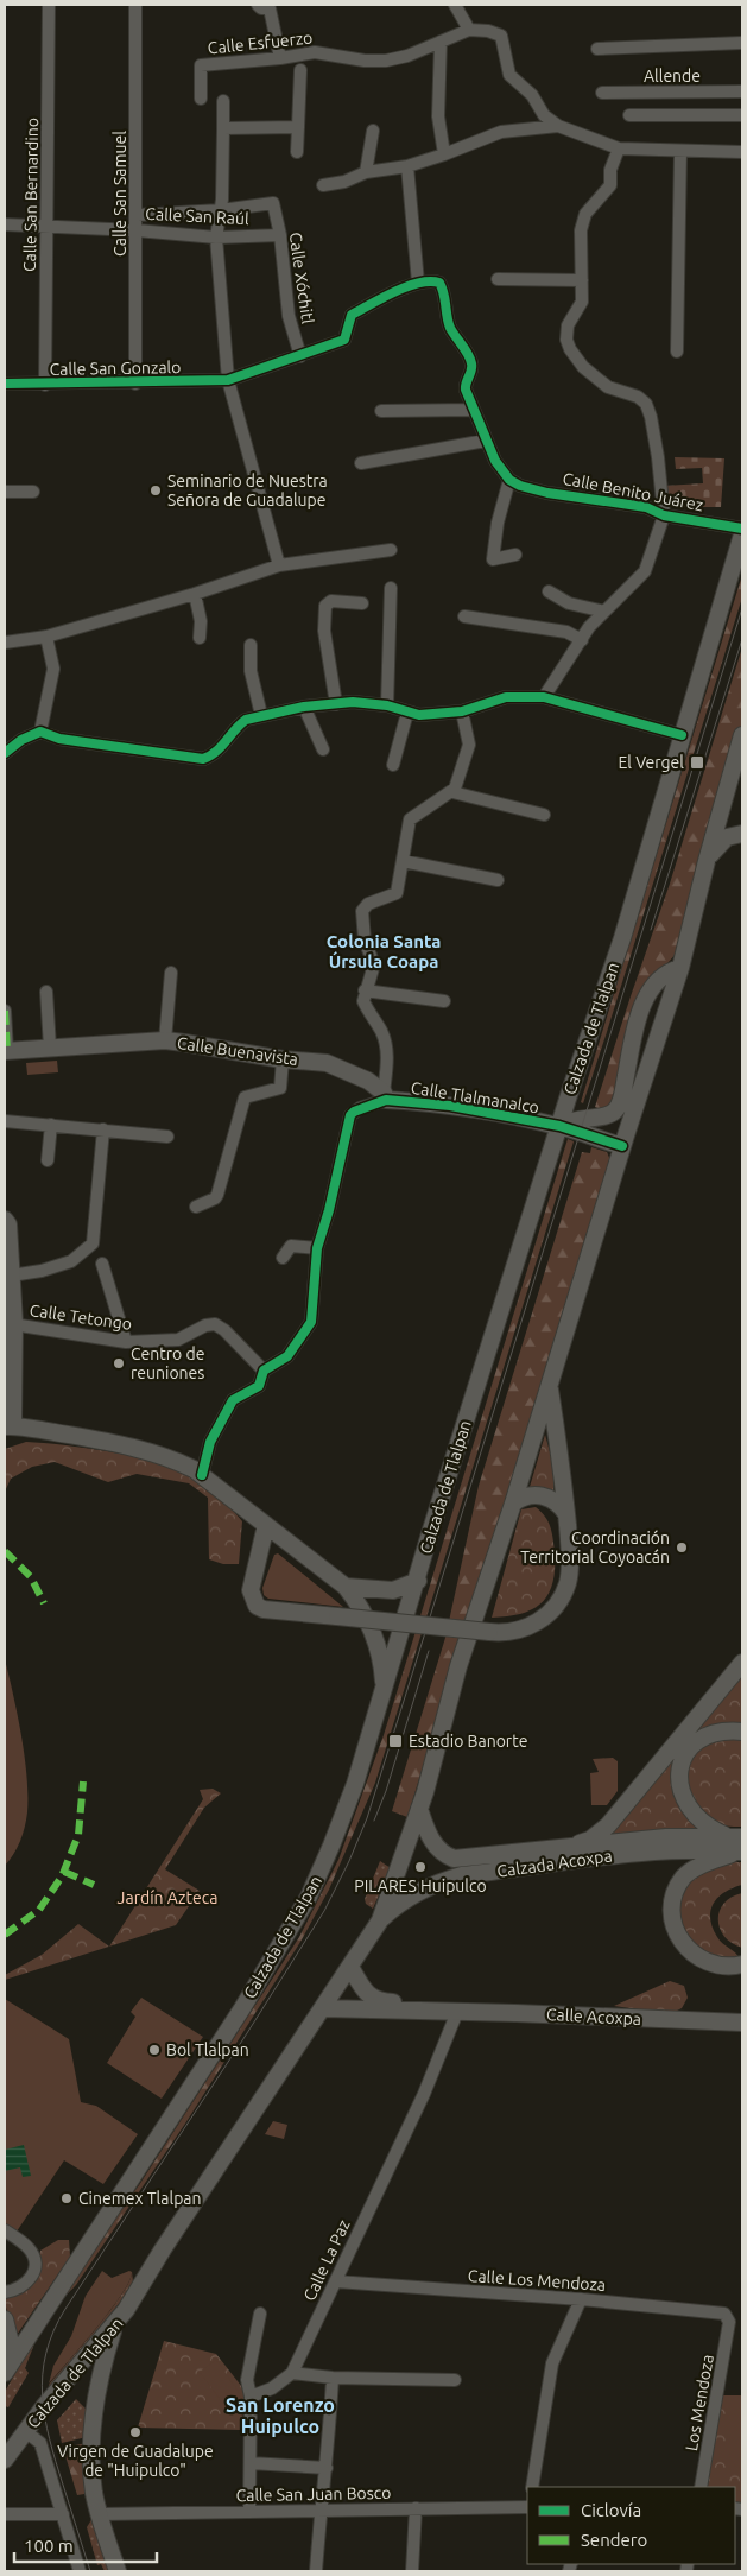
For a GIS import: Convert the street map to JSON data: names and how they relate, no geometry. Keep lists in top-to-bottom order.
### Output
{
  "streets": {
    "main road": [
      "Calzada de Tlalpan",
      "Calle Buenavista",
      "Calle Tlalmanalco",
      "Calzada Acoxpa",
      "Calle Acoxpa"
    ],
    "street": [
      "Calle Esfuerzo",
      "Allende",
      "Calle San Samuel",
      "Calle San Bernardino",
      "Calle San Raúl",
      "Calle Xóchitl",
      "Calle San Gonzalo",
      "Calle Benito Juárez",
      "Calle Tetongo",
      "Calle La Paz",
      "Calle Los Mendoza",
      "Los Mendoza",
      "Calle San Juan Bosco"
    ]
  },
  "crossings": [
    ["Calle San Samuel", "Calle San Raúl"],
    ["Calle San Samuel", "Calle San Gonzalo"],
    ["Calle San Bernardino", "Calle San Raúl"],
    ["Calle San Bernardino", "Calle San Gonzalo"],
    ["Calle San Raúl", "Calle Xóchitl"],
    ["Calle Xóchitl", "Calle San Gonzalo"],
    ["Calzada de Tlalpan", "Calle Tlalmanalco"],
    ["Calzada de Tlalpan", "Calzada Acoxpa"],
    ["Calzada de Tlalpan", "Calle Acoxpa"],
    ["Calle Buenavista", "Calle Tlalmanalco"],
    ["Calle Acoxpa", "Calle La Paz"],
    ["Calle La Paz", "Calle Los Mendoza"],
    ["Calle Los Mendoza", "Los Mendoza"]
  ],
  "districts": ["Colonia Santa Úrsula Coapa", "San Lorenzo Huipulco"],
  "parks": ["Jardín Azteca"],
  "places": {
    "other": [
      "Seminario de Nuestra Señora de Guadalupe",
      "Centro de reuniones",
      "Coordinación Territorial Coyoacán",
      "PILARES Huipulco",
      "Bol Tlalpan",
      "Cinemex Tlalpan",
      "Virgen de Guadalupe de \"Huipulco\""
    ],
    "transit": ["El Vergel", "Estadio Banorte"]
  },
  "legend": ["Ciclovía", "Sendero"],
  "scale_bar": "100 m"
}
